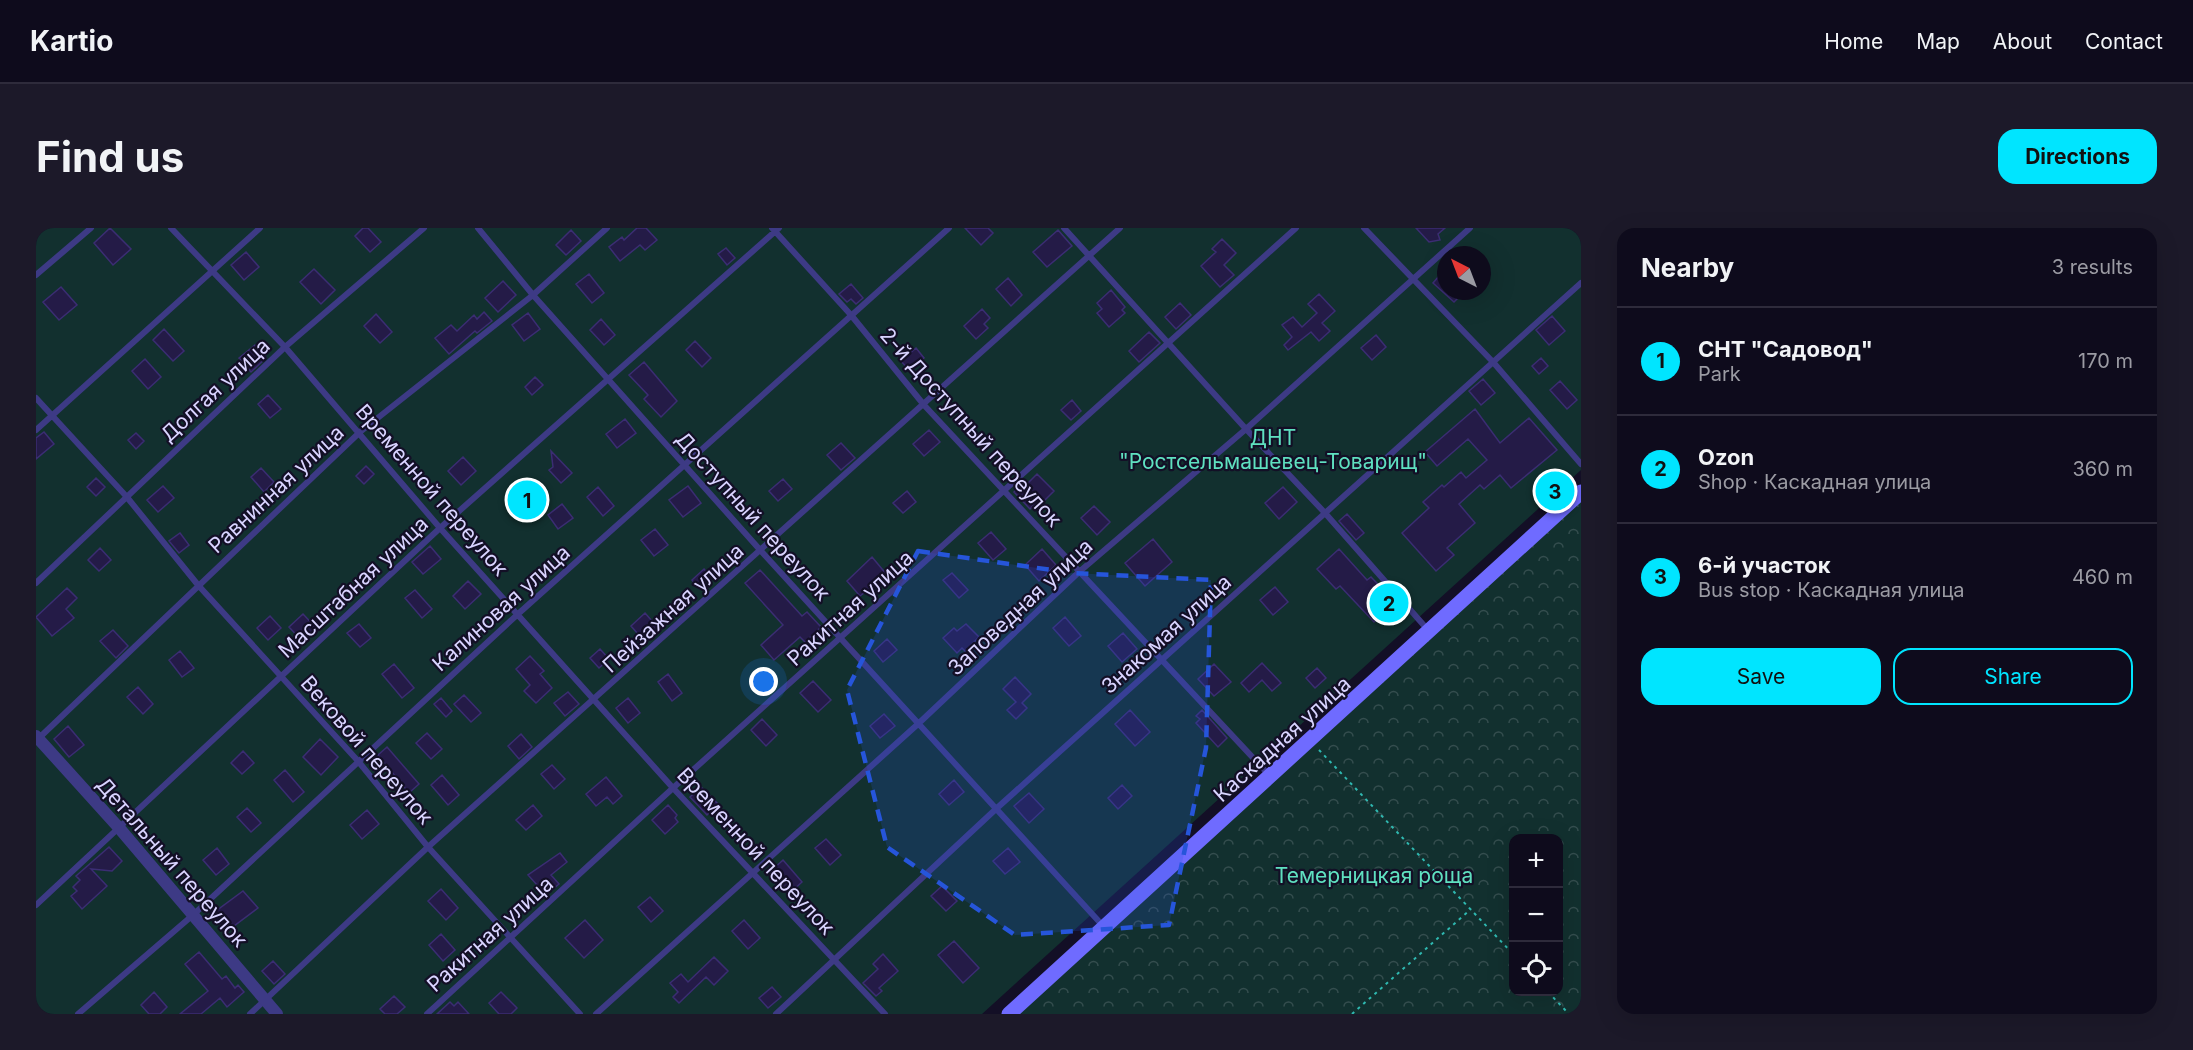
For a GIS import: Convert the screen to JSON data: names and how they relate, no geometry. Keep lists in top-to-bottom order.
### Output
{
  "streets": {
    "street": ["Каскадная улица", "Детальный переулок"],
    "lane": [
      "Долгая улица",
      "2-й Доступный переулок",
      "Равнинная улица",
      "Временной переулок",
      "Доступный переулок",
      "Масштабная улица",
      "Заповедная улица",
      "Калиновая улица",
      "Пейзажная улица",
      "Ракитная улица",
      "Знакомая улица",
      "Вековой переулок"
    ]
  },
  "crossings": [
    ["Долгая улица", "Временной переулок"],
    ["Долгая улица", "Вековой переулок"],
    ["2-й Доступный переулок", "Масштабная улица"],
    ["2-й Доступный переулок", "Заповедная улица"],
    ["2-й Доступный переулок", "Калиновая улица"],
    ["2-й Доступный переулок", "Пейзажная улица"],
    ["2-й Доступный переулок", "Ракитная улица"],
    ["2-й Доступный переулок", "Знакомая улица"],
    ["2-й Доступный переулок", "Каскадная улица"],
    ["Равнинная улица", "Временной переулок"],
    ["Равнинная улица", "Доступный переулок"],
    ["Равнинная улица", "Вековой переулок"],
    ["Равнинная улица", "Детальный переулок"],
    ["Временной переулок", "Масштабная улица"],
    ["Временной переулок", "Заповедная улица"],
    ["Временной переулок", "Калиновая улица"],
    ["Временной переулок", "Пейзажная улица"],
    ["Временной переулок", "Ракитная улица"],
    ["Временной переулок", "Знакомая улица"],
    ["Доступный переулок", "Масштабная улица"],
    ["Доступный переулок", "Заповедная улица"],
    ["Доступный переулок", "Калиновая улица"],
    ["Доступный переулок", "Пейзажная улица"],
    ["Доступный переулок", "Ракитная улица"],
    ["Доступный переулок", "Знакомая улица"],
    ["Доступный переулок", "Каскадная улица"],
    ["Масштабная улица", "Вековой переулок"],
    ["Масштабная улица", "Детальный переулок"],
    ["Калиновая улица", "Вековой переулок"],
    ["Калиновая улица", "Детальный переулок"],
    ["Пейзажная улица", "Вековой переулок"],
    ["Пейзажная улица", "Детальный переулок"],
    ["Ракитная улица", "Вековой переулок"]
  ],
  "parks": ["ДНТ \"Ростсельмашевец-Товарищ\"", "Темерницкая роща"],
  "north": "top left",
  "page": {
    "header": "Kartio",
    "nav": [
      "Home",
      "Map",
      "About",
      "Contact"
    ],
    "buttons": [
      "Directions",
      ["Save", "Share"]
    ],
    "title": "Find us",
    "heading": ["Nearby", "3 results"],
    "list": [
      {
        "mark": "1",
        "name": "СНТ \"Садовод\"",
        "note": "Park",
        "value": "170 m"
      },
      {
        "mark": "2",
        "name": "Ozon",
        "note": "Shop · Каскадная улица",
        "value": "360 m"
      },
      {
        "mark": "3",
        "name": "6-й участок",
        "note": "Bus stop · Каскадная улица",
        "value": "460 m"
      }
    ],
    "pins": ["3", "1", "2"],
    "map_buttons": ["+", "−"]
  }
}
